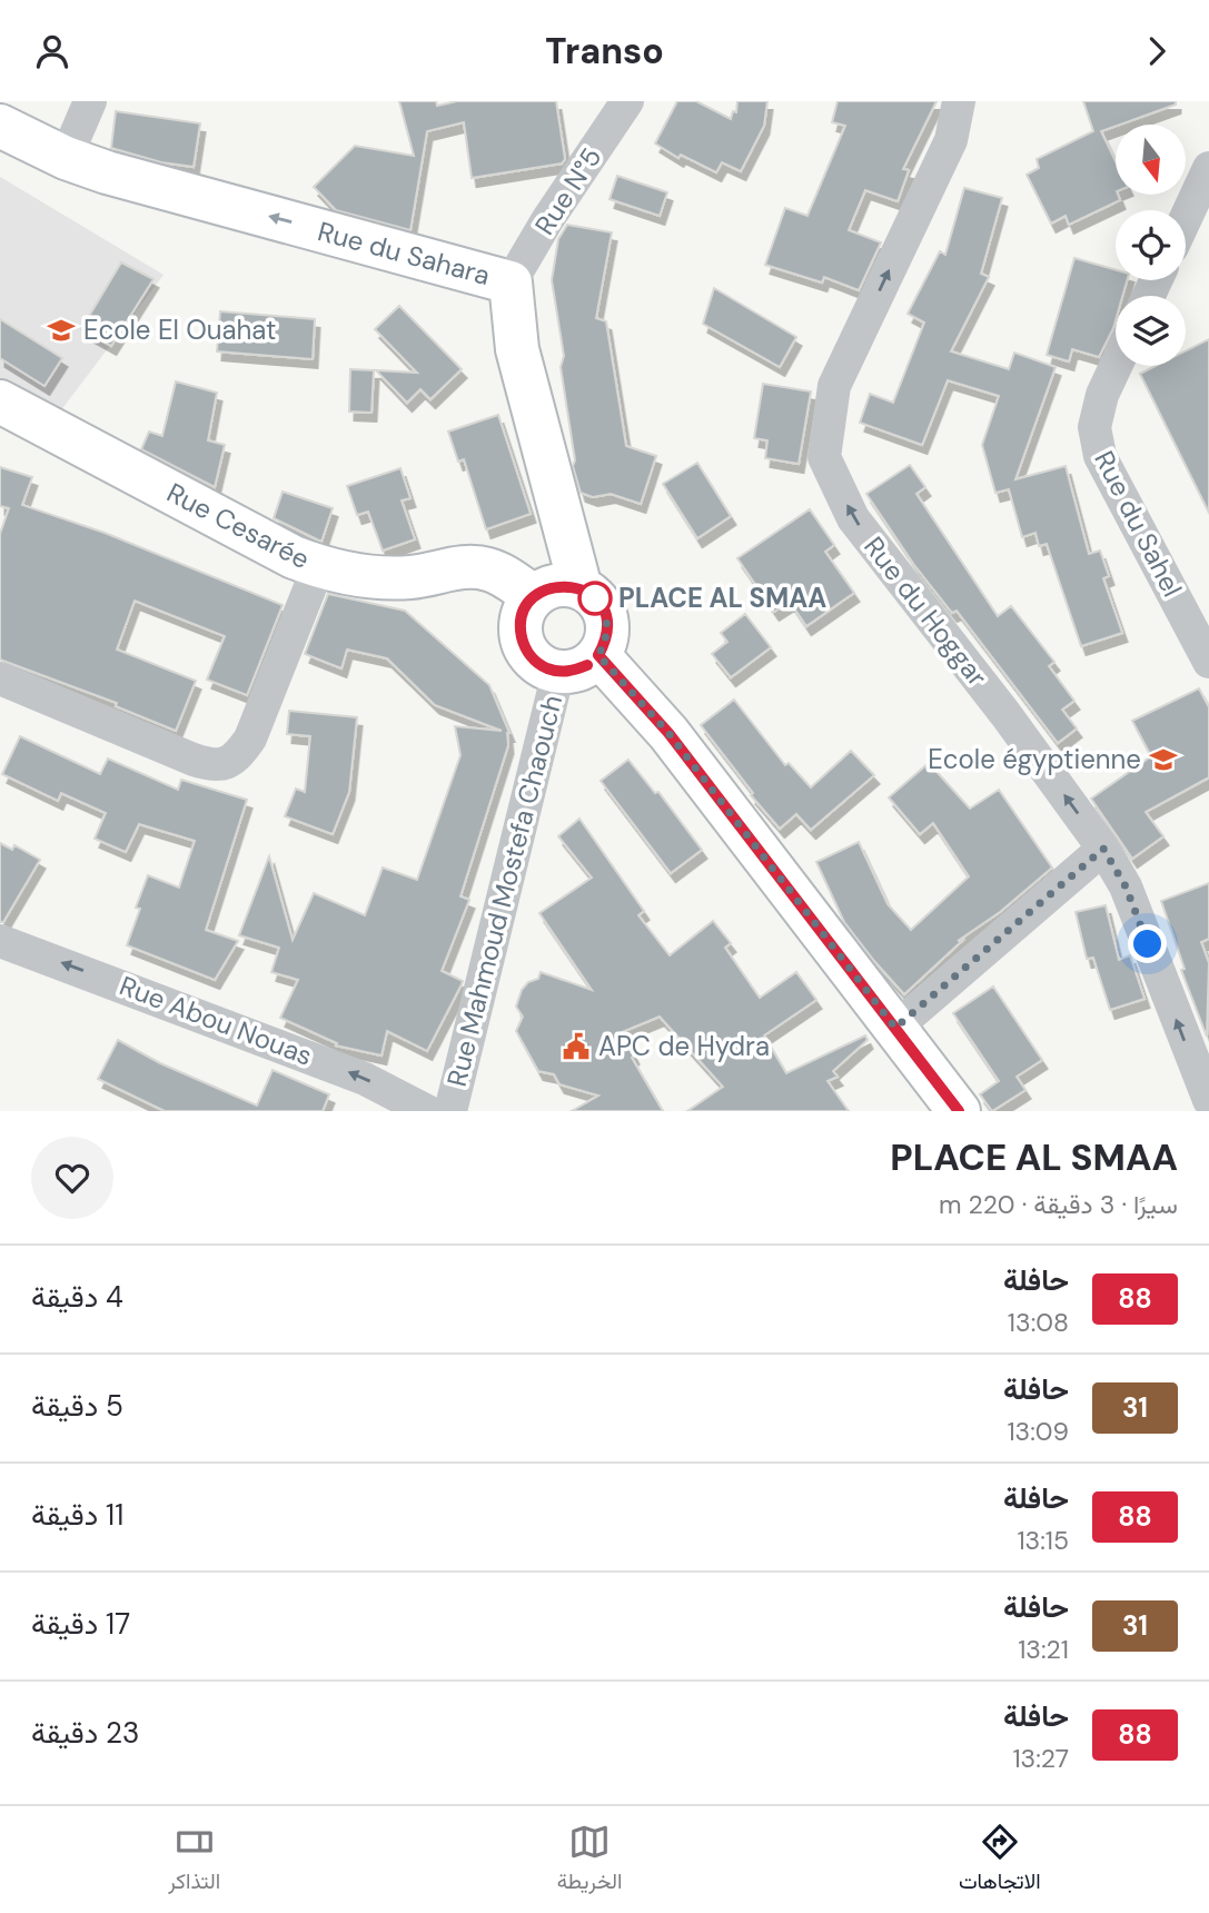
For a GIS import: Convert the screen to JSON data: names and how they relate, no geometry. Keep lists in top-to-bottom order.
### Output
{
  "streets": {
    "street": [
      "Rue N°5",
      "Rue du Sahara",
      "Rue du Sahel",
      "Rue Cesarée",
      "Rue du Hoggar",
      "Rue Mahmoud Mostefa Chaouch",
      "Rue Abou Nouas"
    ]
  },
  "crossings": [
    ["Rue N°5", "Rue du Sahara"],
    ["Rue du Sahara", "Rue Cesarée"],
    ["Rue du Sahara", "Rue Mahmoud Mostefa Chaouch"],
    ["Rue Cesarée", "Rue Mahmoud Mostefa Chaouch"]
  ],
  "one_way": ["Rue du Sahara", "Rue Abou Nouas"],
  "places": {
    "school or university": ["Ecole El Ouahat", "Ecole égyptienne"],
    "other": ["PLACE AL SMAA"],
    "public building": ["APC de Hydra"]
  },
  "lines": ["bus line 88"],
  "north": "bottom",
  "page": {
    "header": "Transo",
    "heading": ["PLACE AL SMAA", "سيرًا · 3 دقيقة · 220 m"],
    "list": [
      {
        "mark": "88",
        "name": "حافلة",
        "note": "13:08",
        "value": "4 دقيقة"
      },
      {
        "mark": "31",
        "name": "حافلة",
        "note": "13:09",
        "value": "5 دقيقة"
      },
      {
        "mark": "88",
        "name": "حافلة",
        "note": "13:15",
        "value": "11 دقيقة"
      },
      {
        "mark": "31",
        "name": "حافلة",
        "note": "13:21",
        "value": "17 دقيقة"
      },
      {
        "mark": "88",
        "name": "حافلة",
        "note": "13:27",
        "value": "23 دقيقة"
      }
    ],
    "tabs": ["الاتجاهات", "الخريطة", "التذاكر"]
  }
}
